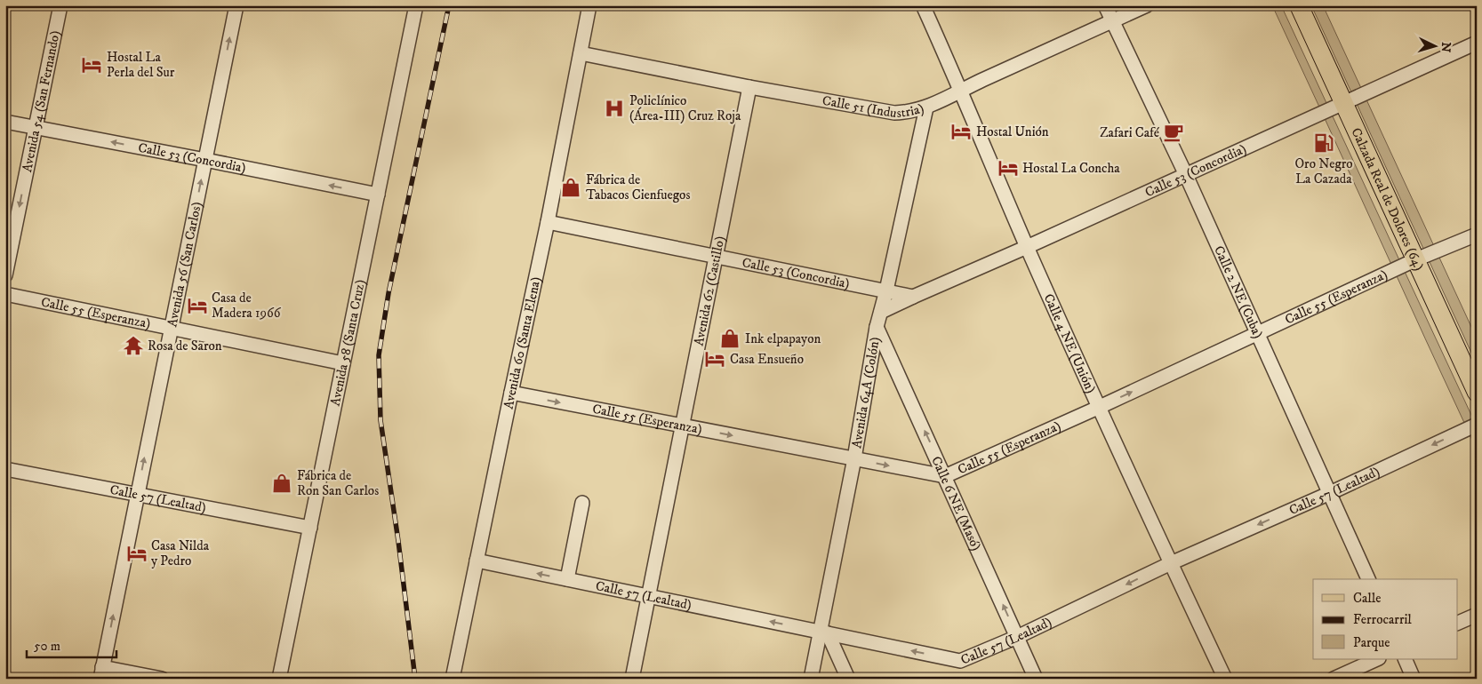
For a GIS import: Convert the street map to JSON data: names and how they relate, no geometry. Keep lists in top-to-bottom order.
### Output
{
  "streets": {
    "main road": ["Calzada Real de Dolores (64)"],
    "street": [
      "Avenida 54 (San Fernando)",
      "Calle 51 (Industria)",
      "Calle 53 (Concordia)",
      "Avenida 56 (San Carlos)",
      "Avenida 62 (Castillo)",
      "Calle 2 NE (Cuba)",
      "Calle 55 (Esperanza)",
      "Avenida 58 (Santa Cruz)",
      "Avenida 60 (Santa Elena)",
      "Calle 4 NE (Unión)",
      "Avenida 64A (Colón)",
      "Calle 57 (Lealtad)",
      "Calle 6 NE (Masó)"
    ]
  },
  "crossings": [
    ["Avenida 54 (San Fernando)", "Calle 53 (Concordia)"],
    ["Calle 51 (Industria)", "Avenida 62 (Castillo)"],
    ["Calle 51 (Industria)", "Calle 2 NE (Cuba)"],
    ["Calle 51 (Industria)", "Avenida 60 (Santa Elena)"],
    ["Calle 51 (Industria)", "Calle 4 NE (Unión)"],
    ["Calle 51 (Industria)", "Avenida 64A (Colón)"],
    ["Calle 53 (Concordia)", "Calzada Real de Dolores (64)"],
    ["Calle 53 (Concordia)", "Avenida 56 (San Carlos)"],
    ["Calle 53 (Concordia)", "Avenida 62 (Castillo)"],
    ["Calle 53 (Concordia)", "Calle 2 NE (Cuba)"],
    ["Calle 53 (Concordia)", "Avenida 58 (Santa Cruz)"],
    ["Calle 53 (Concordia)", "Avenida 60 (Santa Elena)"],
    ["Calle 53 (Concordia)", "Calle 4 NE (Unión)"],
    ["Calle 53 (Concordia)", "Avenida 64A (Colón)"],
    ["Calzada Real de Dolores (64)", "Calle 55 (Esperanza)"],
    ["Avenida 56 (San Carlos)", "Calle 55 (Esperanza)"],
    ["Avenida 56 (San Carlos)", "Calle 57 (Lealtad)"],
    ["Avenida 62 (Castillo)", "Calle 55 (Esperanza)"],
    ["Avenida 62 (Castillo)", "Calle 57 (Lealtad)"],
    ["Calle 2 NE (Cuba)", "Calle 55 (Esperanza)"],
    ["Calle 2 NE (Cuba)", "Calle 57 (Lealtad)"],
    ["Calle 55 (Esperanza)", "Avenida 58 (Santa Cruz)"],
    ["Calle 55 (Esperanza)", "Avenida 60 (Santa Elena)"],
    ["Calle 55 (Esperanza)", "Calle 4 NE (Unión)"],
    ["Calle 55 (Esperanza)", "Avenida 64A (Colón)"],
    ["Calle 55 (Esperanza)", "Calle 6 NE (Masó)"],
    ["Avenida 58 (Santa Cruz)", "Calle 57 (Lealtad)"],
    ["Avenida 60 (Santa Elena)", "Calle 57 (Lealtad)"],
    ["Calle 4 NE (Unión)", "Calle 57 (Lealtad)"],
    ["Avenida 64A (Colón)", "Calle 57 (Lealtad)"],
    ["Avenida 64A (Colón)", "Calle 6 NE (Masó)"],
    ["Calle 57 (Lealtad)", "Calle 6 NE (Masó)"]
  ],
  "one_way": [
    "Avenida 54 (San Fernando)",
    "Avenida 56 (San Carlos)",
    "Calle 55 (Esperanza)",
    "Calle 57 (Lealtad)",
    "Calle 6 NE (Masó)"
  ],
  "places": {
    "hotel": [
      "Hostal La Perla del Sur",
      "Hostal Unión",
      "Hostal La Concha",
      "Casa de Madera 1966",
      "Casa Ensueño",
      "Casa Nilda y Pedro"
    ],
    "hospital": ["Policlínico (Área-III) Cruz Roja"],
    "cafe": ["Zafari Café"],
    "fuel station": ["Oro Negro La Cazada"],
    "shop": ["Fábrica de Tabacos Cienfuegos", "Ink elpapayon", "Fábrica de Ron San Carlos"],
    "temple": ["Rosa de Saron"]
  },
  "legend": ["Calle", "Ferrocarril", "Parque"],
  "scale_bar": "50 m",
  "north": "right"
}
